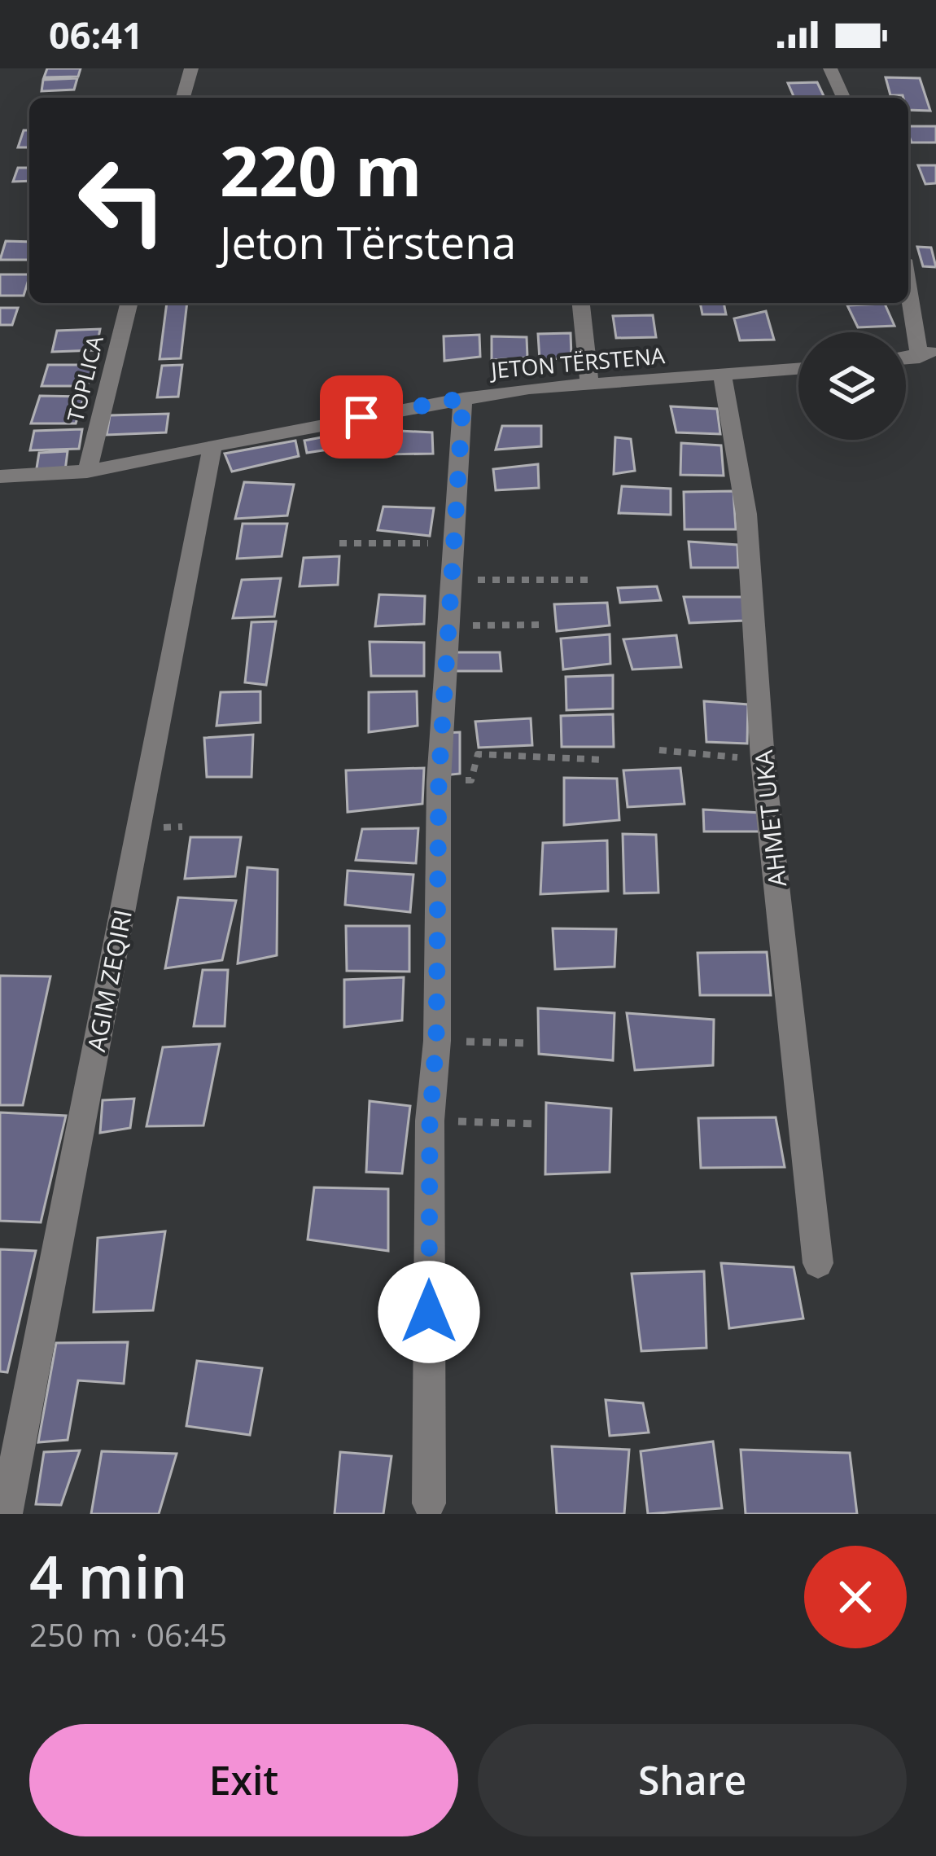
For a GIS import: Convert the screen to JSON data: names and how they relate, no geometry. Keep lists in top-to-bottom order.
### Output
{
  "streets": {
    "street": [
      "JETON TËRSTENA",
      "TOPLICA",
      "AHMET UKA",
      "AGIM ZEQIRI"
    ]
  },
  "crossings": [
    ["JETON TËRSTENA", "TOPLICA"],
    ["JETON TËRSTENA", "AHMET UKA"],
    ["JETON TËRSTENA", "AGIM ZEQIRI"]
  ],
  "page": {
    "status": "06:41",
    "turn": ["220 m", "Jeton Tërstena"],
    "heading": ["4 min", "250 m · 06:45"],
    "buttons": ["Exit", "Share"]
  }
}
